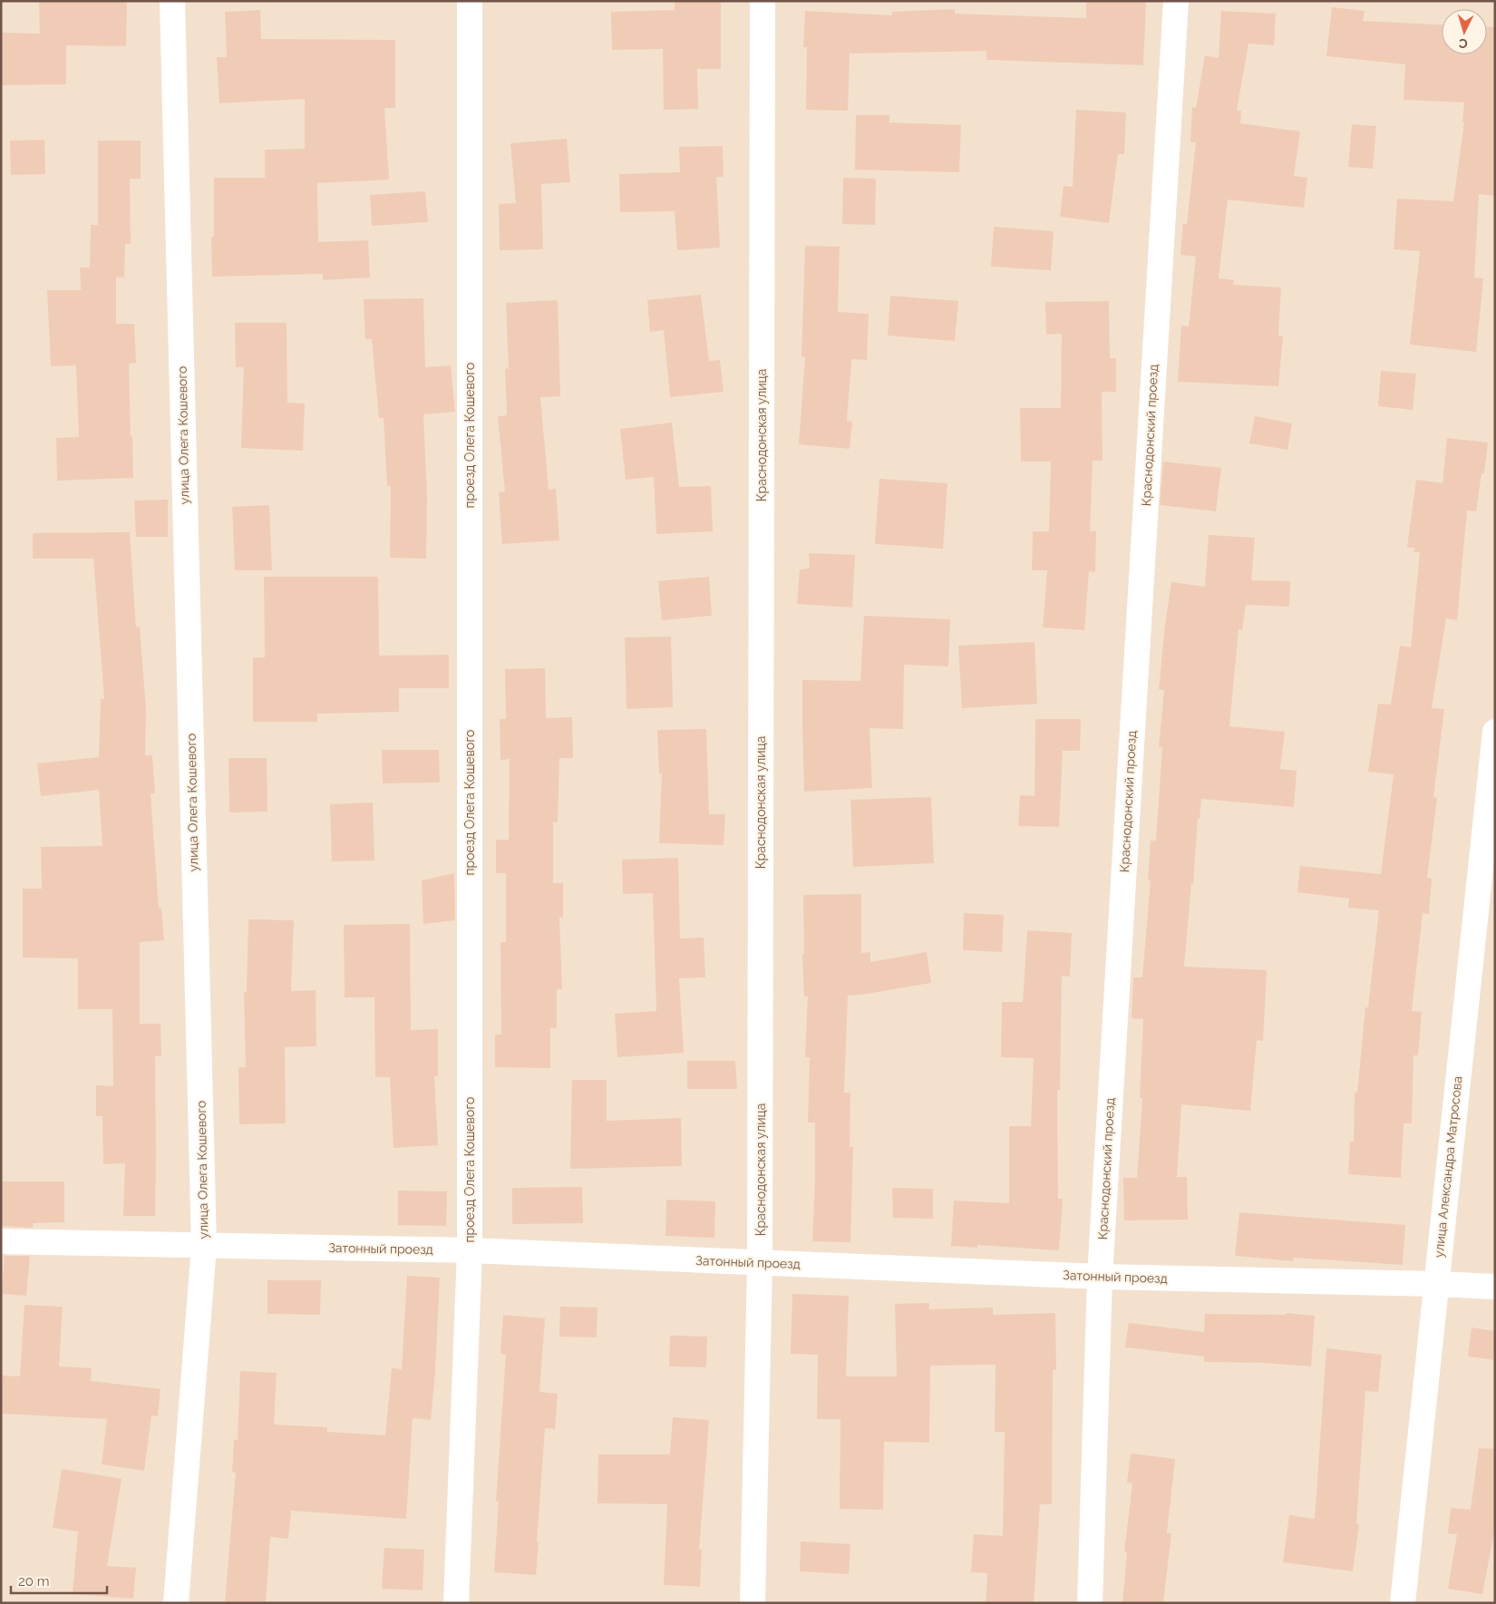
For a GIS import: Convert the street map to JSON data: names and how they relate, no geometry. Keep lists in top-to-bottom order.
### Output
{
  "streets": {
    "street": [
      "улица Олега Кошевого",
      "проезд Олега Кошевого",
      "Краснодонская улица",
      "Краснодонский проезд",
      "улица Александра Матросова",
      "Затонный проезд"
    ]
  },
  "crossings": [
    ["улица Олега Кошевого", "Затонный проезд"],
    ["проезд Олега Кошевого", "Затонный проезд"],
    ["Краснодонская улица", "Затонный проезд"],
    ["Краснодонский проезд", "Затонный проезд"],
    ["улица Александра Матросова", "Затонный проезд"]
  ],
  "scale_bar": "20 m",
  "north": "bottom"
}
